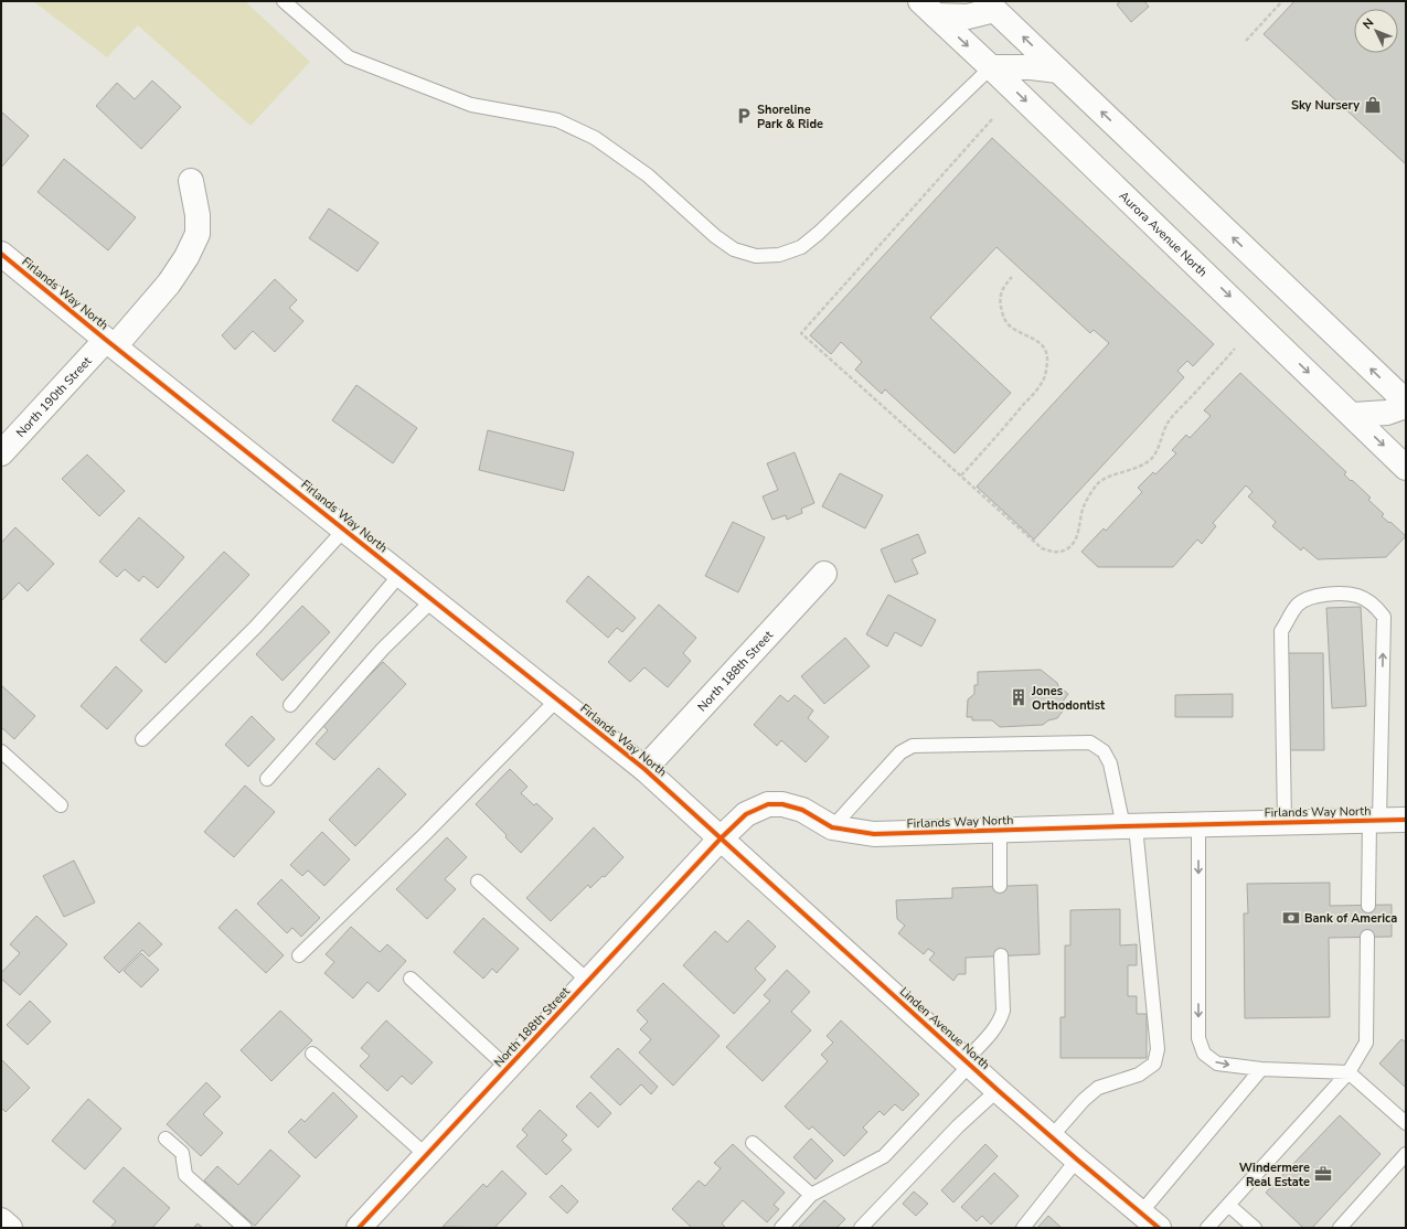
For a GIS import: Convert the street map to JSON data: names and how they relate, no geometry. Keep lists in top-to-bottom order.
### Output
{
  "streets": {
    "main road": [
      "Aurora Avenue North",
      "Firlands Way North",
      "North 190th Street",
      "North 188th Street",
      "Linden Avenue North"
    ]
  },
  "crossings": [
    ["Firlands Way North", "North 190th Street"],
    ["Firlands Way North", "North 188th Street"],
    ["Firlands Way North", "Linden Avenue North"],
    ["North 188th Street", "Linden Avenue North"]
  ],
  "places": {
    "shop": ["Sky Nursery"],
    "parking": ["Shoreline Park & Ride"],
    "building": ["Jones Orthodontist"],
    "bank": ["Bank of America"],
    "office": ["Windermere Real Estate"]
  },
  "north": "top left"
}
